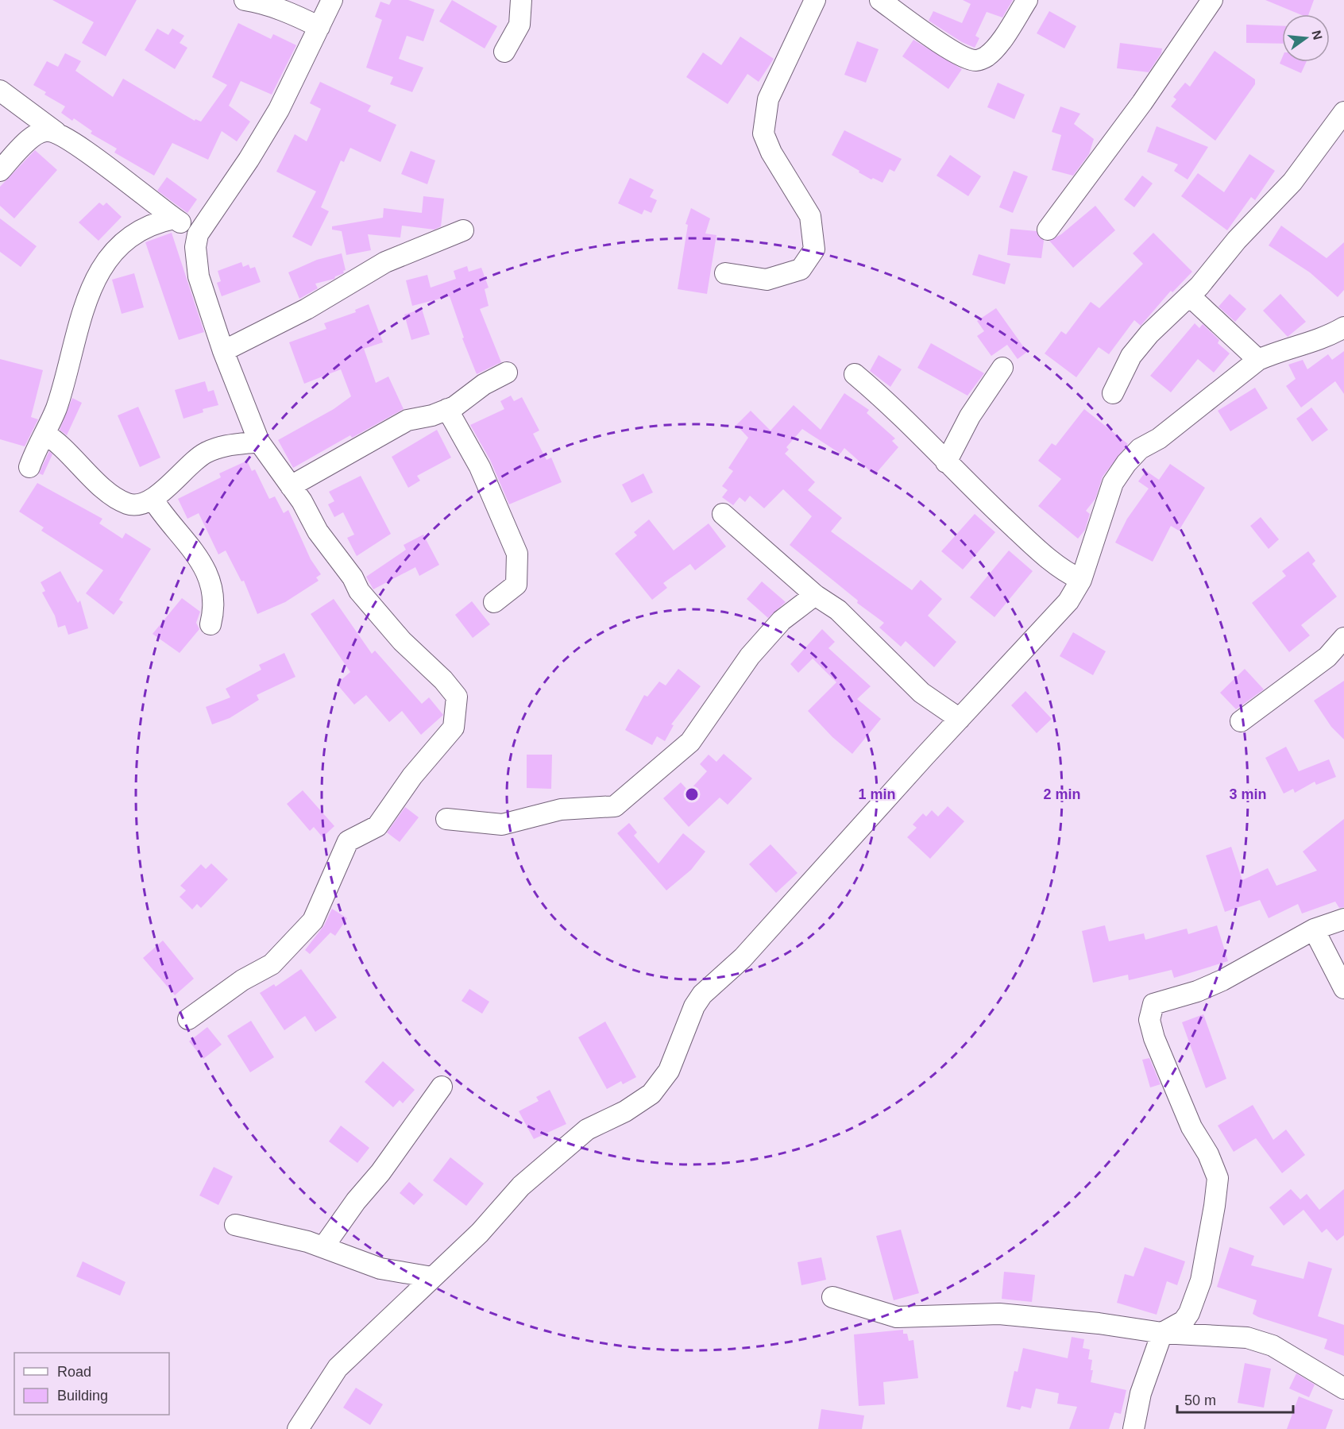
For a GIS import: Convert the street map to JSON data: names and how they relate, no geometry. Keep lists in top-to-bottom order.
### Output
{
  "legend": ["Road", "Building"],
  "scale_bar": "50 m",
  "north": "right",
  "rings": ["1 min", "2 min", "3 min"]
}
